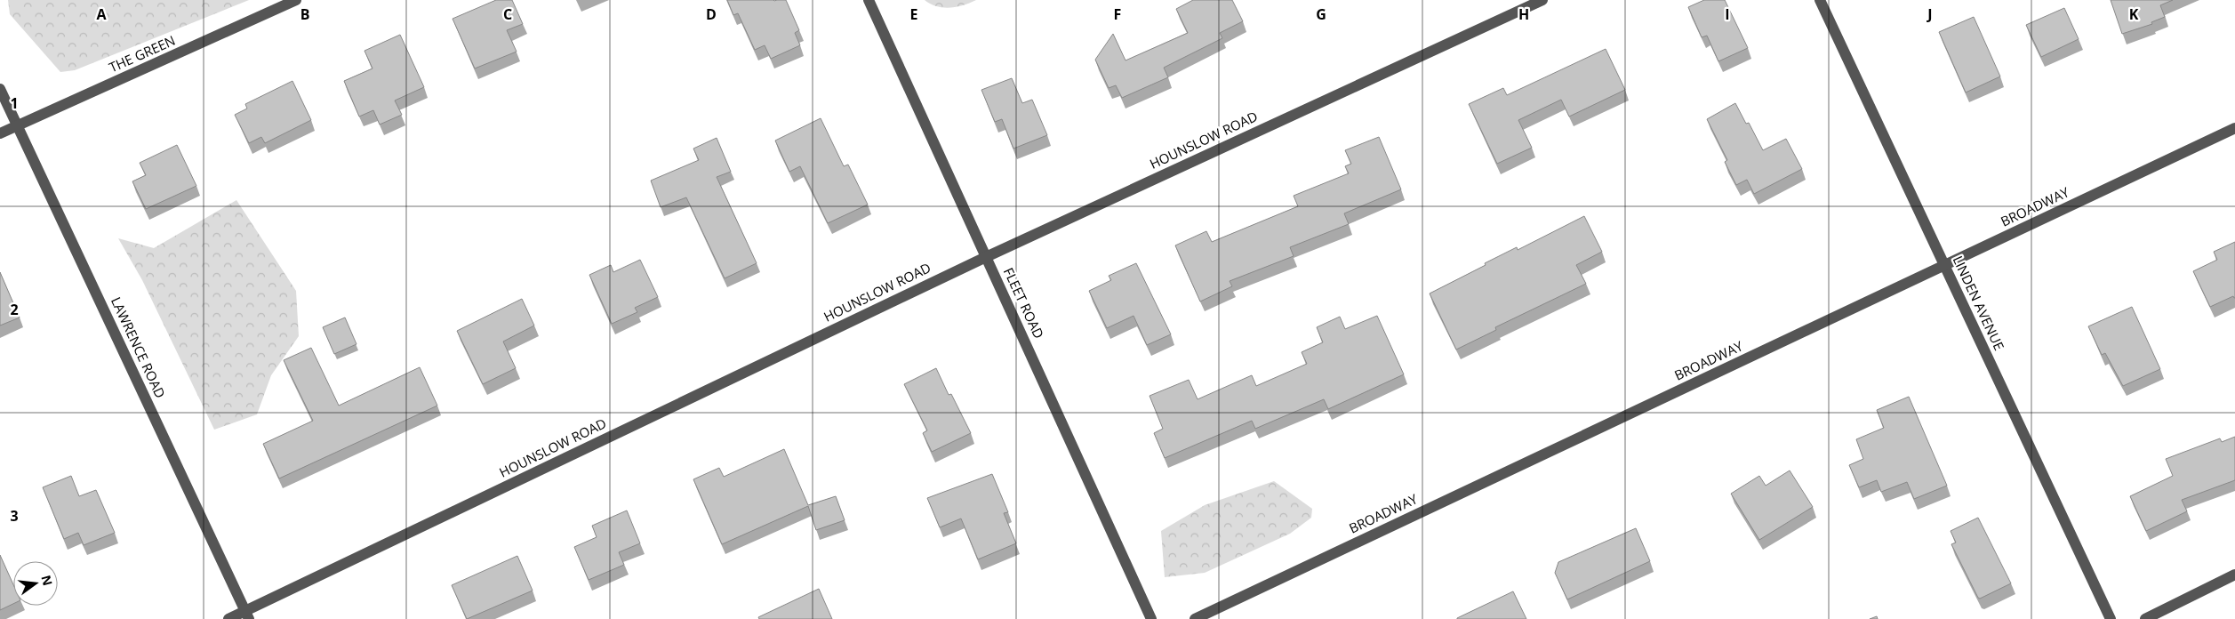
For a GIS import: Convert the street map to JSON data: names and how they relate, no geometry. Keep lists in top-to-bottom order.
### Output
{
  "streets": {
    "street": [
      "THE GREEN",
      "HOUNSLOW ROAD",
      "BROADWAY",
      "FLEET ROAD",
      "LINDEN AVENUE",
      "LAWRENCE ROAD"
    ]
  },
  "crossings": [
    ["THE GREEN", "LAWRENCE ROAD"],
    ["HOUNSLOW ROAD", "FLEET ROAD"],
    ["HOUNSLOW ROAD", "LAWRENCE ROAD"],
    ["BROADWAY", "LINDEN AVENUE"]
  ],
  "north": "right",
  "grid": {
    "columns": [
      "A",
      "B",
      "C",
      "D",
      "E",
      "F",
      "G",
      "H",
      "I",
      "J",
      "K"
    ],
    "rows": ["1", "2", "3"]
  }
}
